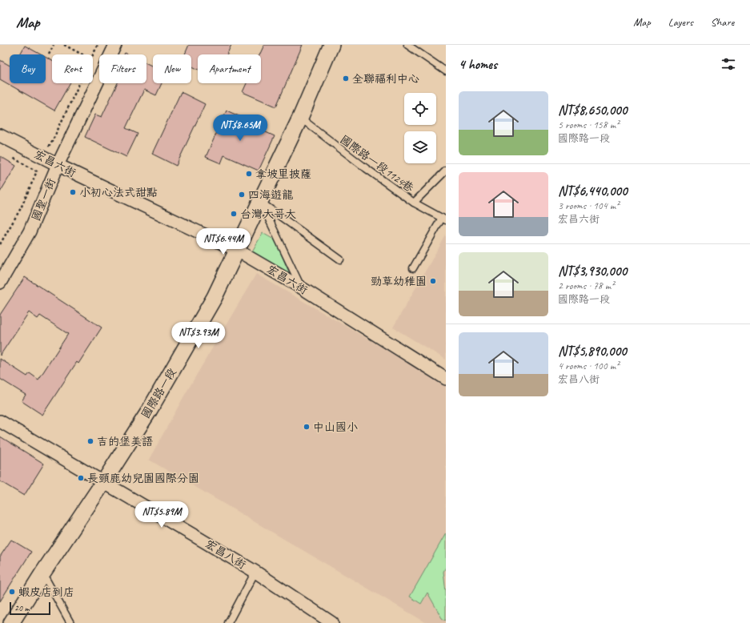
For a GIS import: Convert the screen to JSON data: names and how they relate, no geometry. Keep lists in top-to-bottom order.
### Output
{
  "streets": {
    "street": [
      "宏昌六街",
      "國聖一街",
      "國際路一段",
      "宏昌八街"
    ],
    "lane": ["國際路一段1124巷"]
  },
  "crossings": [
    ["宏昌六街", "國聖一街"],
    ["宏昌六街", "國際路一段"],
    ["國際路一段1124巷", "國際路一段"],
    ["國際路一段", "宏昌八街"]
  ],
  "places": [
    "全聯福利中心",
    "拿坡里披薩",
    "小初心法式甜點",
    "四海遊龍",
    "台灣大哥大",
    "勁草幼稚園",
    "中山國小",
    "吉的堡美語",
    "長頸鹿幼兒園國際分園",
    "蝦皮店到店"
  ],
  "scale_bar": "20 m",
  "page": {
    "header": "Map",
    "nav": ["Map", "Layers", "Share"],
    "heading": "4 homes",
    "chip": [
      "Buy",
      "Rent",
      "Filters",
      "New",
      "Apartment"
    ],
    "list": [
      {
        "name": "NT$8,650,000",
        "note": "5 rooms · 158 m² · 國際路一段"
      },
      {
        "name": "NT$6,440,000",
        "note": "3 rooms · 104 m² · 宏昌六街"
      },
      {
        "name": "NT$3,930,000",
        "note": "2 rooms · 78 m² · 國際路一段"
      },
      {
        "name": "NT$5,890,000",
        "note": "4 rooms · 100 m² · 宏昌八街"
      }
    ],
    "price": [
      "NT$8.65M",
      "NT$6.44M",
      "NT$3.93M",
      "NT$5.89M"
    ],
    "scale": "20 m"
  }
}
